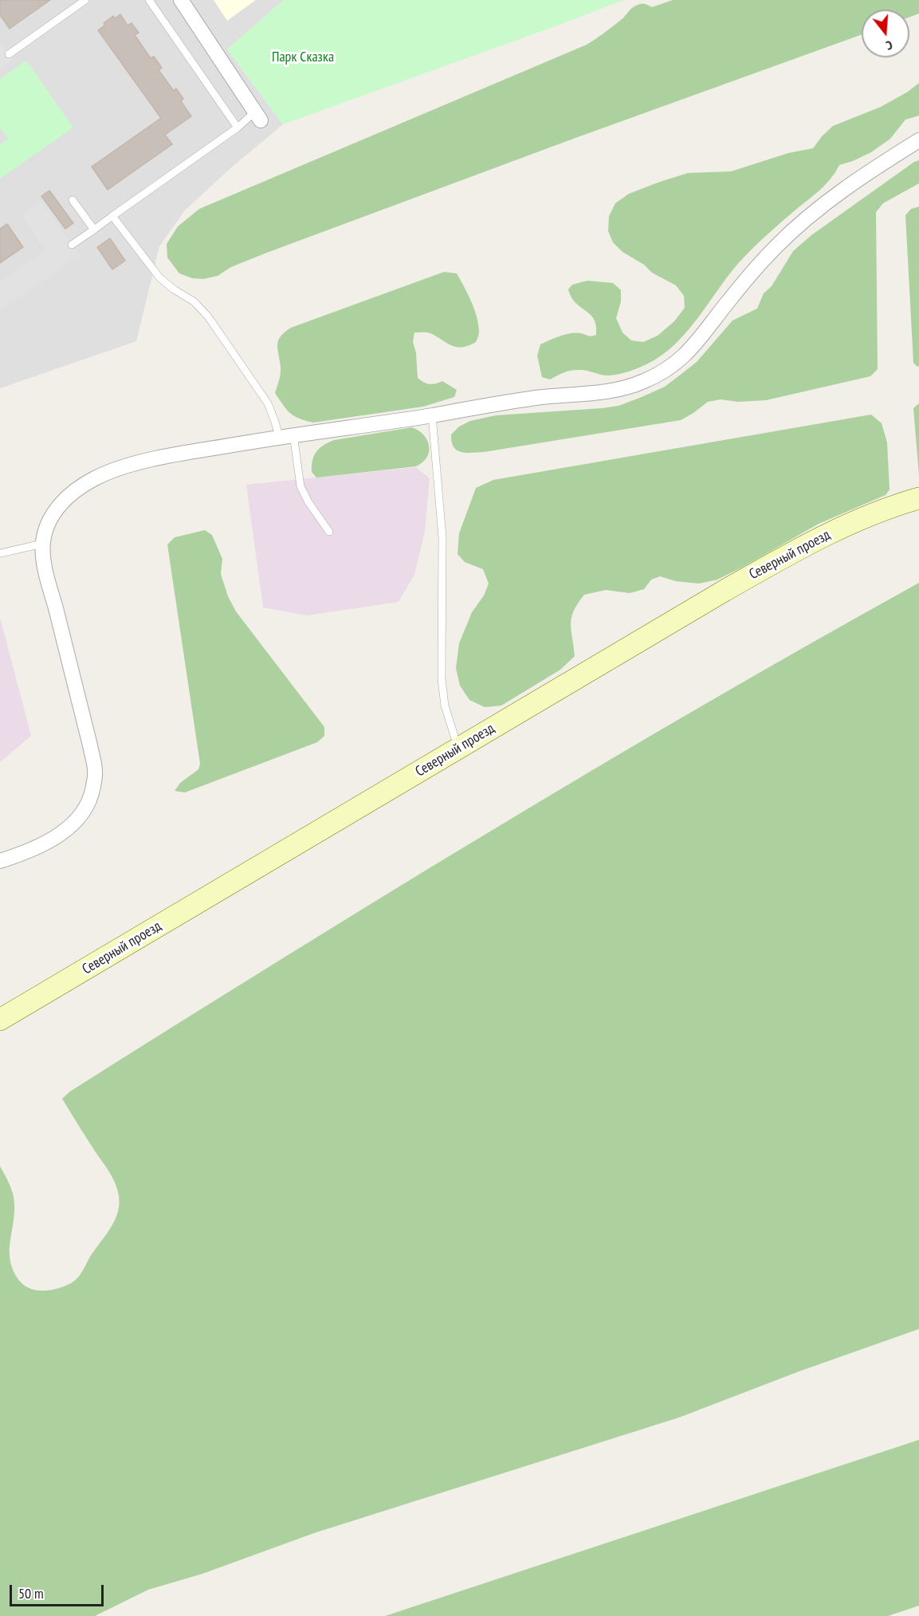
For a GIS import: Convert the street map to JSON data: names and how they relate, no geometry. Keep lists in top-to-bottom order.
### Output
{
  "streets": {
    "street": ["Северный проезд"]
  },
  "parks": ["Парк Сказка"],
  "scale_bar": "50 m",
  "north": "bottom"
}
